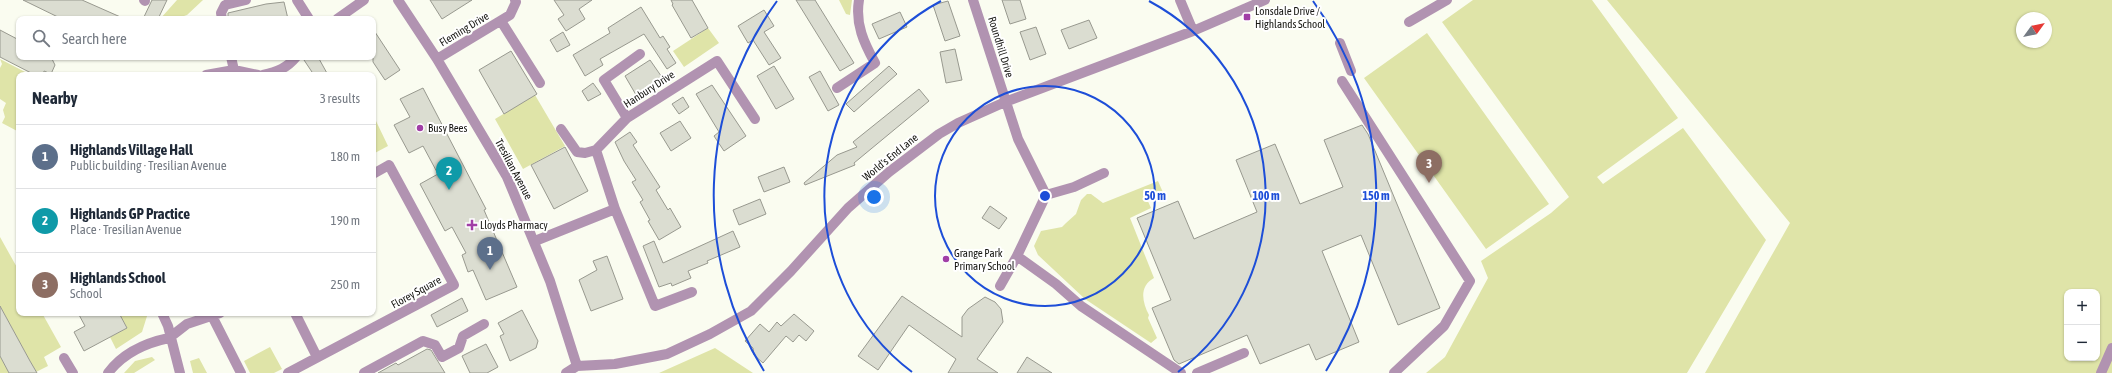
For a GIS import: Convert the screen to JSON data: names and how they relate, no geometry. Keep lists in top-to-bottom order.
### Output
{
  "streets": {
    "street": [
      "Fleming Drive",
      "Roundhill Drive",
      "Hanbury Drive",
      "World's End Lane",
      "Tresilian Avenue",
      "Florey Square"
    ]
  },
  "crossings": [
    ["Fleming Drive", "Tresilian Avenue"],
    ["Roundhill Drive", "World's End Lane"],
    ["World's End Lane", "Tresilian Avenue"]
  ],
  "places": {
    "transit": ["Lonsdale Drive / Highlands School"],
    "other": ["Busy Bees", "Grange Park Primary School"],
    "health": ["Lloyds Pharmacy"]
  },
  "north": "top right",
  "page": {
    "search": "Search here",
    "heading": ["Nearby", "3 results"],
    "list": [
      {
        "mark": "1",
        "name": "Highlands Village Hall",
        "note": "Public building · Tresilian Avenue",
        "value": "180 m"
      },
      {
        "mark": "2",
        "name": "Highlands GP Practice",
        "note": "Place · Tresilian Avenue",
        "value": "190 m"
      },
      {
        "mark": "3",
        "name": "Highlands School",
        "note": "School",
        "value": "250 m"
      }
    ],
    "pins": ["3", "2", "1"],
    "map_buttons": ["+", "−"]
  },
  "rings": ["50 m", "100 m", "150 m"]
}
